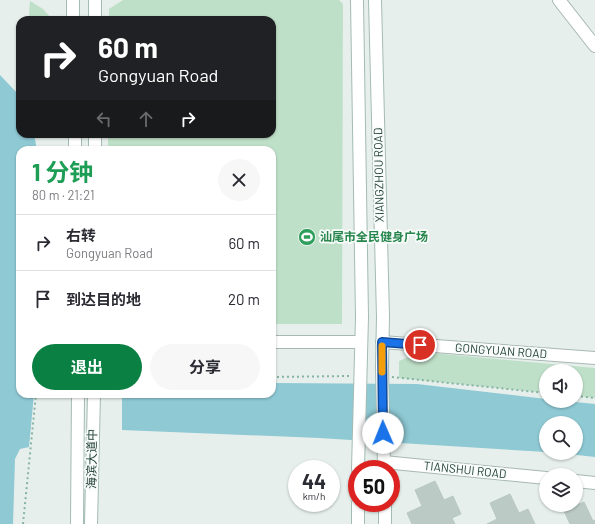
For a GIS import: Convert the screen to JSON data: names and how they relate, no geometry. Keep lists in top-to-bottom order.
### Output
{
  "streets": {
    "main road": [
      "XIANGZHOU ROAD",
      "GONGYUAN ROAD",
      "海滨大道中",
      "TIANSHUI ROAD"
    ]
  },
  "crossings": [
    ["XIANGZHOU ROAD", "GONGYUAN ROAD"]
  ],
  "places": {
    "sports": ["汕尾市全民健身广场"]
  },
  "page": {
    "turn": ["60 m", "Gongyuan Road"],
    "heading": ["1 分钟", "80 m · 21:21"],
    "list": [
      {
        "name": "右转",
        "note": "Gongyuan Road",
        "value": "60 m"
      },
      {
        "name": "到达目的地",
        "value": "20 m"
      }
    ],
    "buttons": ["退出", "分享"],
    "speed": "44 km/h",
    "limit": "50"
  }
}
